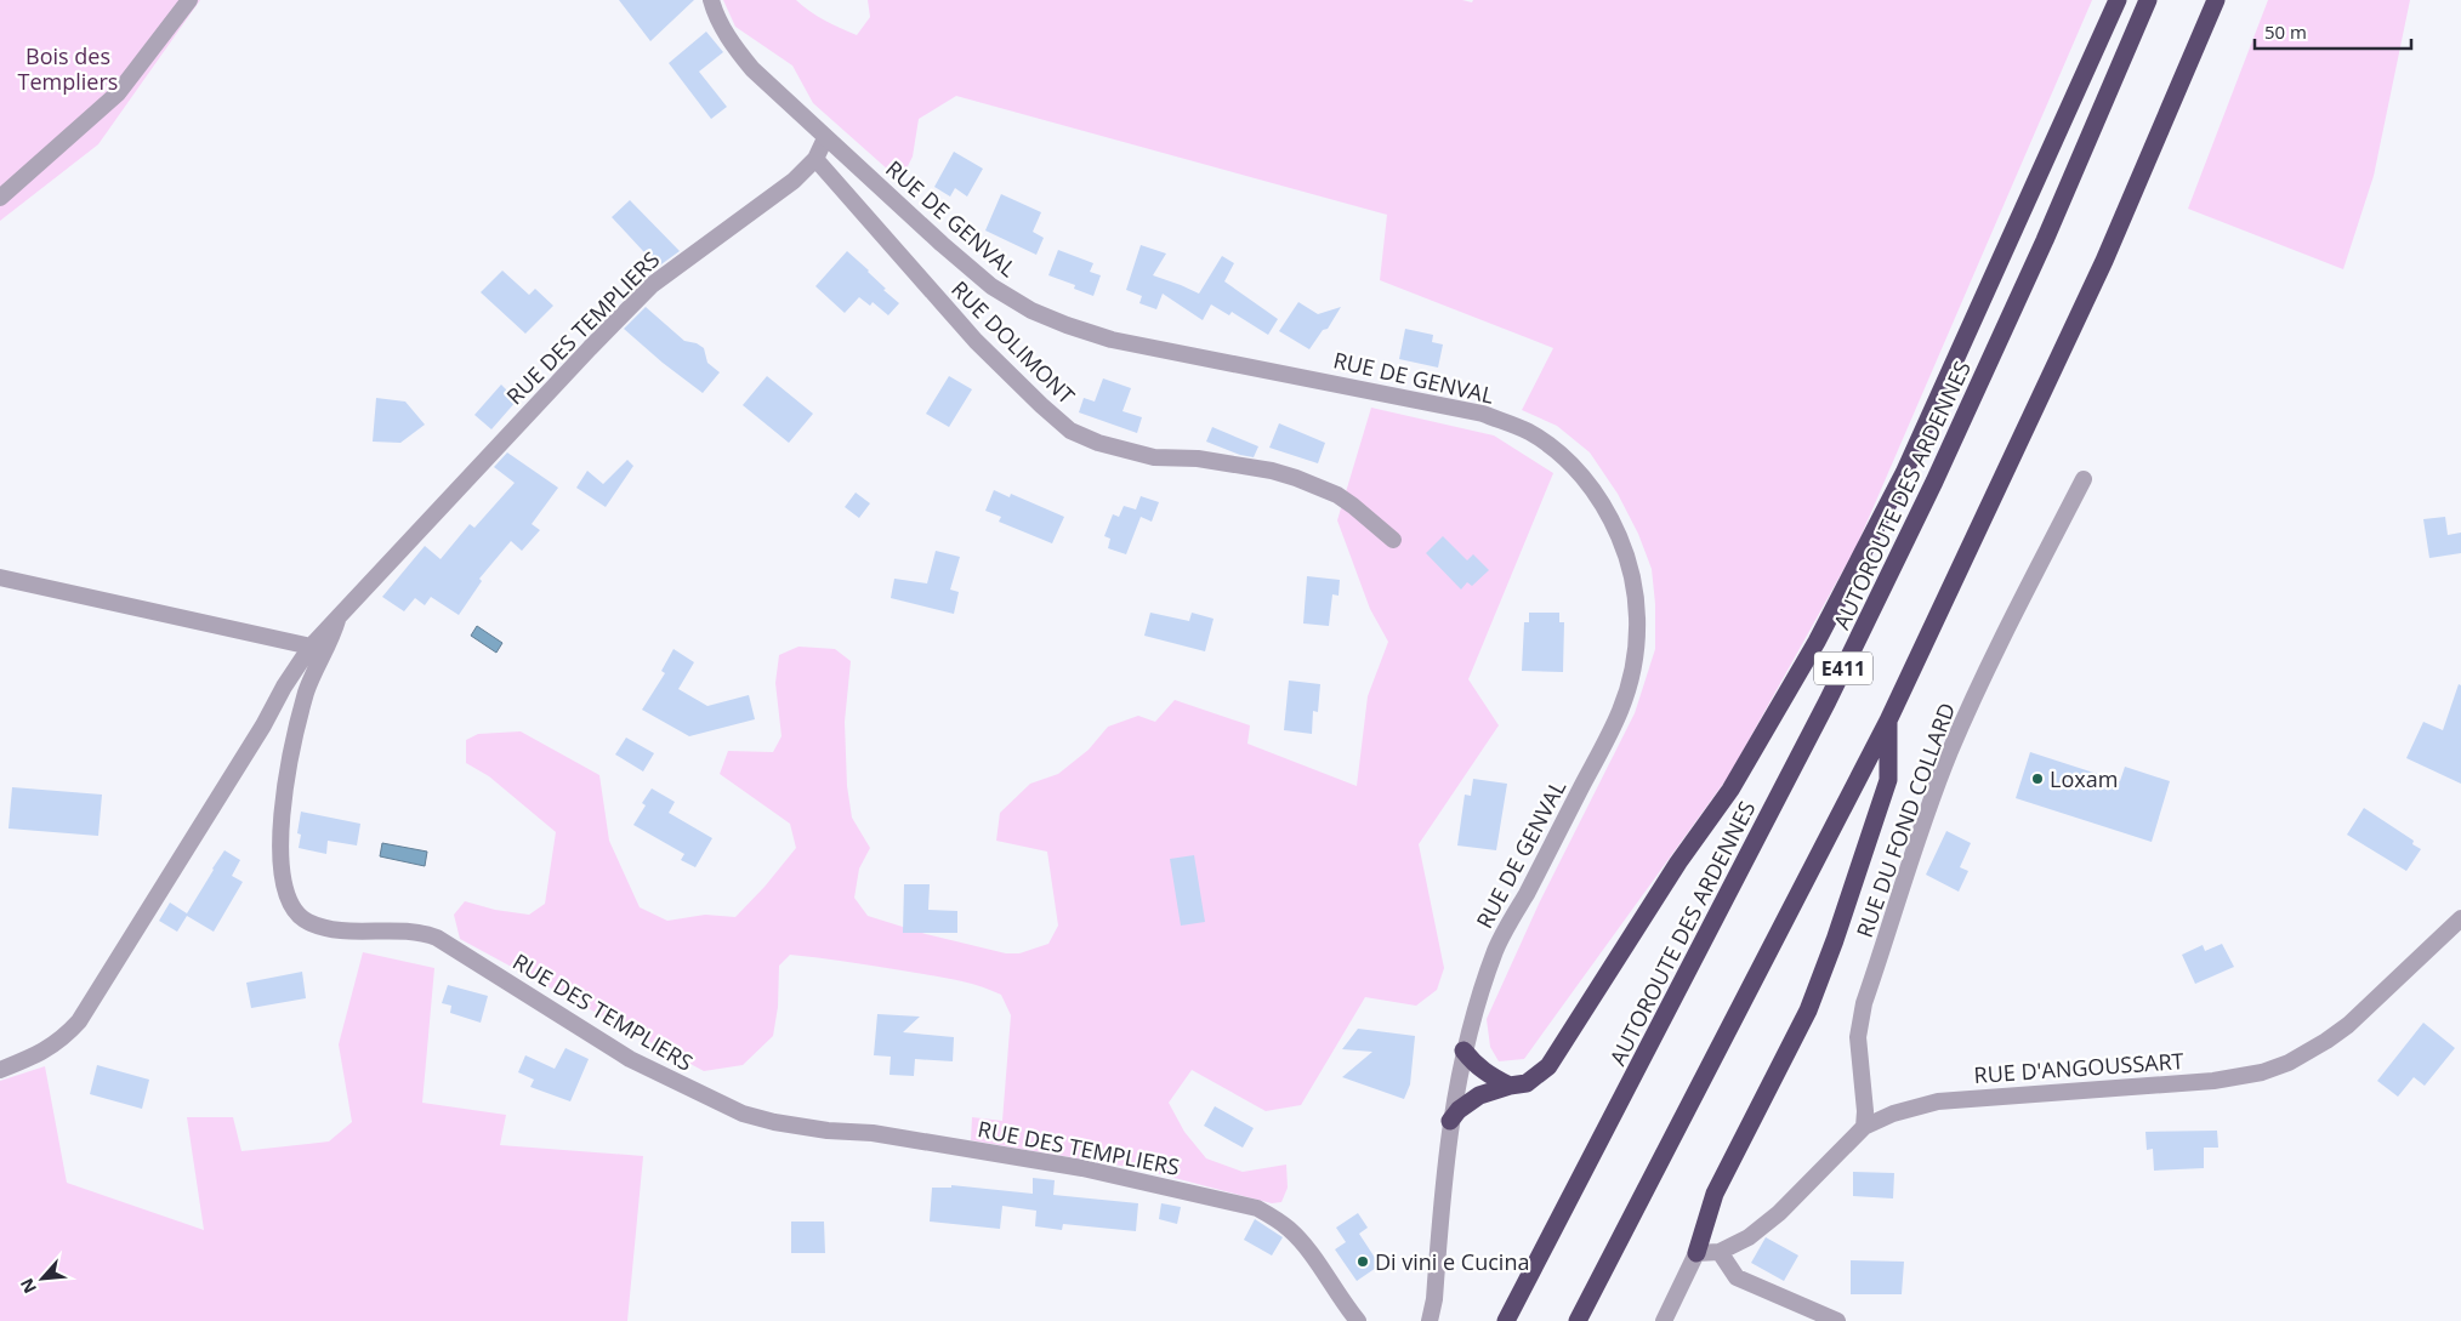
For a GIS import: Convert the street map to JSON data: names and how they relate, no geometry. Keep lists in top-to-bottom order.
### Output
{
  "streets": {
    "highway": ["AUTOROUTE DES ARDENNES", "E411"],
    "street": [
      "RUE DE GENVAL",
      "RUE DES TEMPLIERS",
      "RUE DOLIMONT",
      "RUE DU FOND COLLARD",
      "RUE D'ANGOUSSART"
    ]
  },
  "crossings": [
    ["RUE DE GENVAL", "RUE DES TEMPLIERS"],
    ["RUE DES TEMPLIERS", "RUE DOLIMONT"],
    ["RUE DU FOND COLLARD", "RUE D'ANGOUSSART"]
  ],
  "parks": ["Bois des Templiers"],
  "places": ["Loxam", "Di vini e Cucina"],
  "scale_bar": "50 m",
  "north": "bottom left"
}
